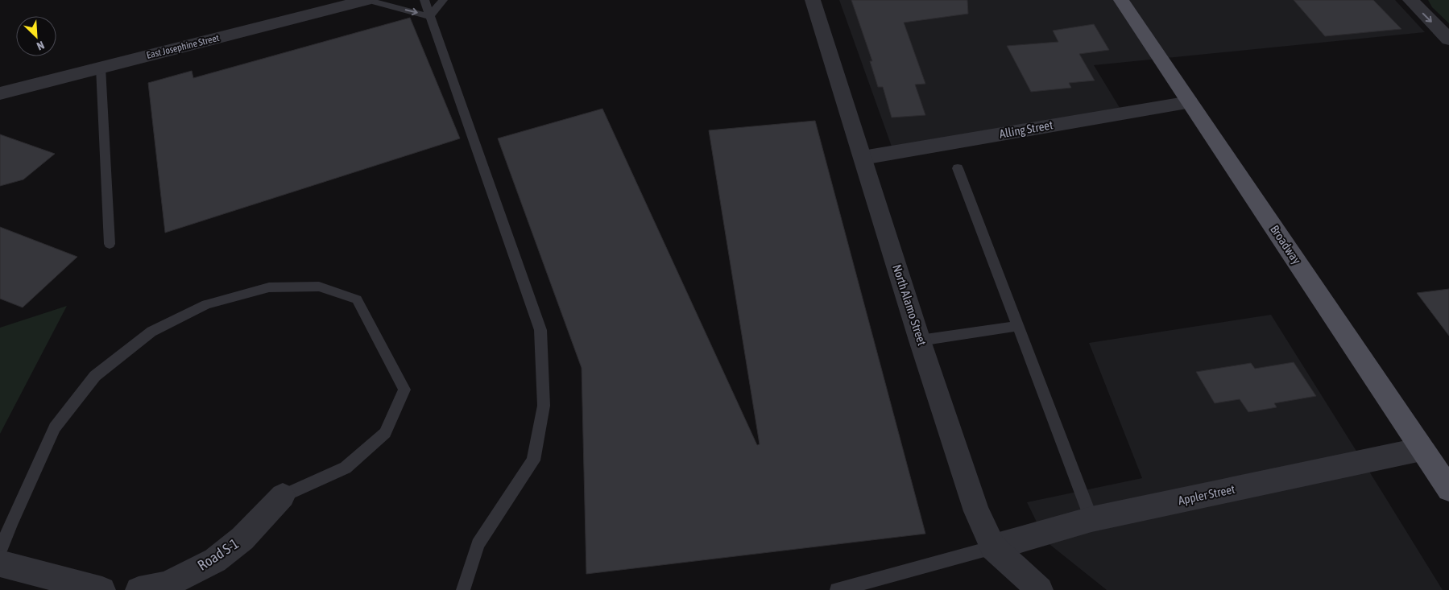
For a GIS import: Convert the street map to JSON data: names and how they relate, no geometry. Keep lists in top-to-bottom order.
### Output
{
  "streets": {
    "main road": ["Broadway"],
    "street": [
      "East Josephine Street",
      "Alling Street",
      "North Alamo Street",
      "Appler Street",
      "Road S-1"
    ]
  },
  "crossings": [
    ["Alling Street", "Broadway"],
    ["Alling Street", "North Alamo Street"],
    ["Broadway", "Appler Street"],
    ["North Alamo Street", "Appler Street"]
  ],
  "north": "bottom right"
}
